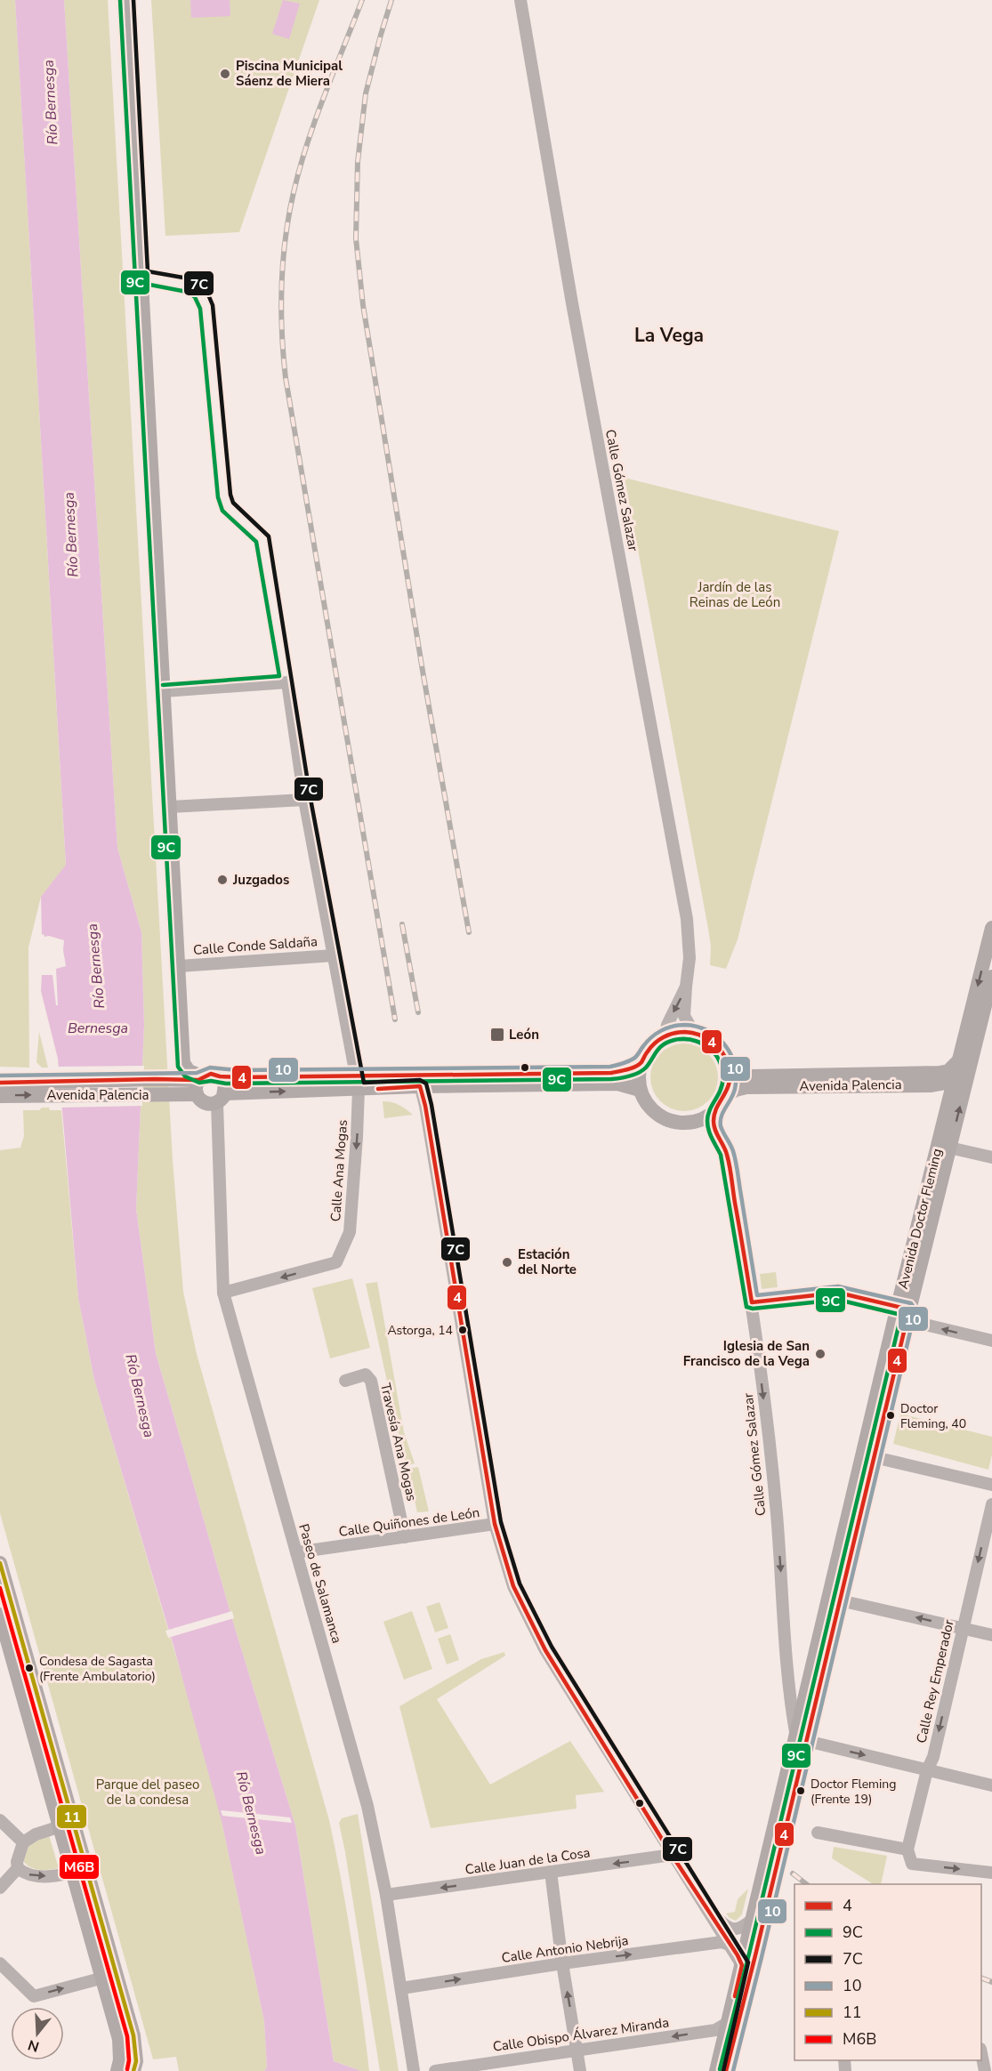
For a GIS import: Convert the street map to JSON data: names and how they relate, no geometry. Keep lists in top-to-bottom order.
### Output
{
  "streets": {
    "main road": ["Avenida Palencia", "Avenida Doctor Fleming"],
    "street": [
      "Calle Gómez Salazar",
      "Calle Conde Saldaña",
      "Calle Ana Mogas",
      "Travesía Ana Mogas",
      "Calle Quiñones de León",
      "Paseo de Salamanca",
      "Calle Rey Emperador",
      "Calle Juan de la Cosa",
      "Calle Antonio Nebrija",
      "Calle Obispo Álvarez Miranda"
    ]
  },
  "crossings": [
    ["Calle Gómez Salazar", "Avenida Palencia"],
    ["Calle Gómez Salazar", "Avenida Doctor Fleming"],
    ["Avenida Palencia", "Calle Ana Mogas"],
    ["Avenida Palencia", "Avenida Doctor Fleming"],
    ["Avenida Palencia", "Paseo de Salamanca"],
    ["Calle Ana Mogas", "Paseo de Salamanca"],
    ["Avenida Doctor Fleming", "Calle Obispo Álvarez Miranda"],
    ["Travesía Ana Mogas", "Calle Quiñones de León"],
    ["Calle Quiñones de León", "Paseo de Salamanca"],
    ["Paseo de Salamanca", "Calle Juan de la Cosa"],
    ["Paseo de Salamanca", "Calle Antonio Nebrija"]
  ],
  "one_way": [
    "Calle Ana Mogas",
    "Calle Rey Emperador",
    "Calle Juan de la Cosa",
    "Calle Antonio Nebrija",
    "Calle Obispo Álvarez Miranda"
  ],
  "districts": ["La Vega"],
  "water": ["Río Bernesga", "Bernesga"],
  "parks": ["Jardín de las Reinas de León", "Parque del paseo de la condesa"],
  "places": {
    "other": [
      "Piscina Municipal Sáenz de Miera",
      "Juzgados",
      "Estación del Norte",
      "Astorga, 14",
      "Iglesia de San Francisco de la Vega",
      "Doctor Fleming, 40",
      "Condesa de Sagasta (Frente Ambulatorio)",
      "Doctor Fleming (Frente 19)"
    ],
    "transit": ["León"]
  },
  "lines": [
    "transit line 9C",
    "transit line 7C",
    "transit line 10",
    "transit line 4",
    "transit line 11",
    "transit line M6B"
  ],
  "legend": [
    "4",
    "9C",
    "7C",
    "10",
    "11",
    "M6B"
  ],
  "north": "bottom"
}
